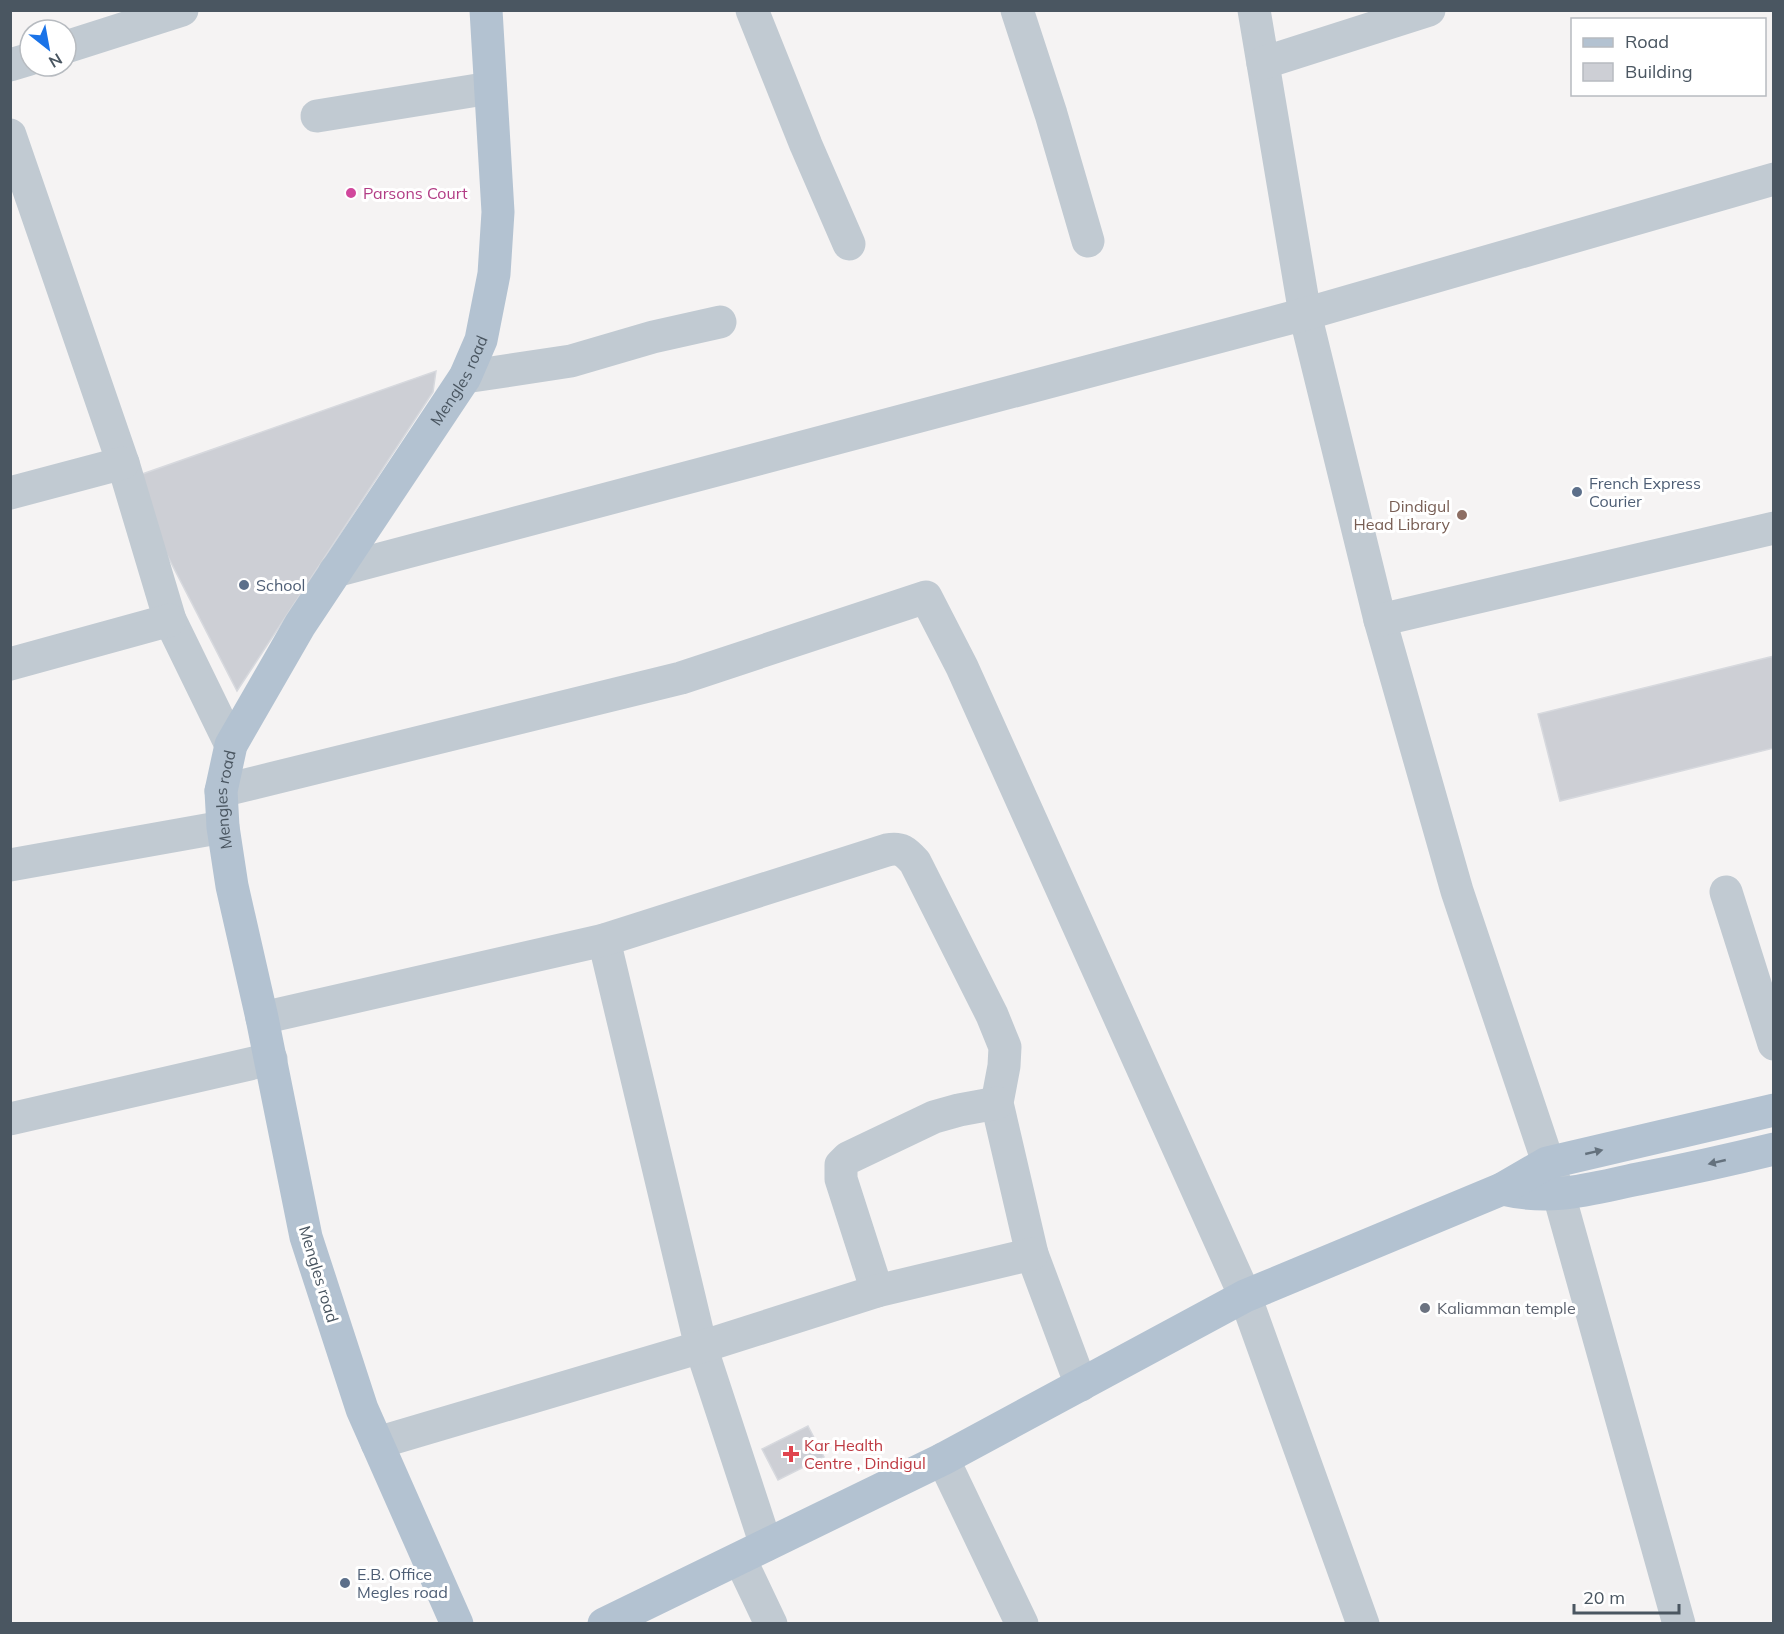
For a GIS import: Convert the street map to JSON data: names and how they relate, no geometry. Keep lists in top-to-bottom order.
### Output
{
  "streets": {
    "main road": ["Mengles road"]
  },
  "places": {
    "other": [
      "Parsons Court",
      "French Express Courier",
      "Dindigul Head Library",
      "School",
      "Kaliamman temple",
      "E.B. Office Megles road"
    ],
    "health": ["Kar Health Centre , Dindigul"]
  },
  "legend": ["Road", "Building"],
  "scale_bar": "20 m",
  "north": "bottom right"
}
